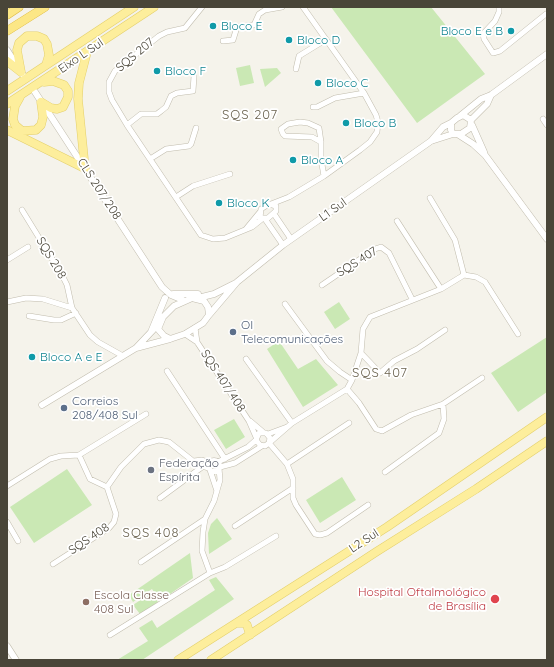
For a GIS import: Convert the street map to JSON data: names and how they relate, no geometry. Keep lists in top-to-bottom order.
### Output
{
  "streets": {
    "main road": ["Eixo L Sul", "L2 Sul"],
    "street": [
      "SQS 207",
      "CLS 207/208",
      "L1 Sul",
      "SQS 208",
      "SQS 407",
      "SQS 407/408",
      "SQS 408"
    ]
  },
  "crossings": [
    ["CLS 207/208", "L1 Sul"],
    ["L1 Sul", "SQS 407/408"]
  ],
  "districts": ["SQS 207", "SQS 407", "SQS 408"],
  "places": [
    "Bloco E",
    "Bloco E e B",
    "Bloco D",
    "Bloco F",
    "Bloco C",
    "Bloco B",
    "Bloco A",
    "Bloco K",
    "OI Telecomunicações",
    "Bloco A e E",
    "Correios 208/408 Sul",
    "Federação Espírita",
    "Hospital Oftalmológico de Brasília",
    "Escola Classe 408 Sul"
  ]
}
